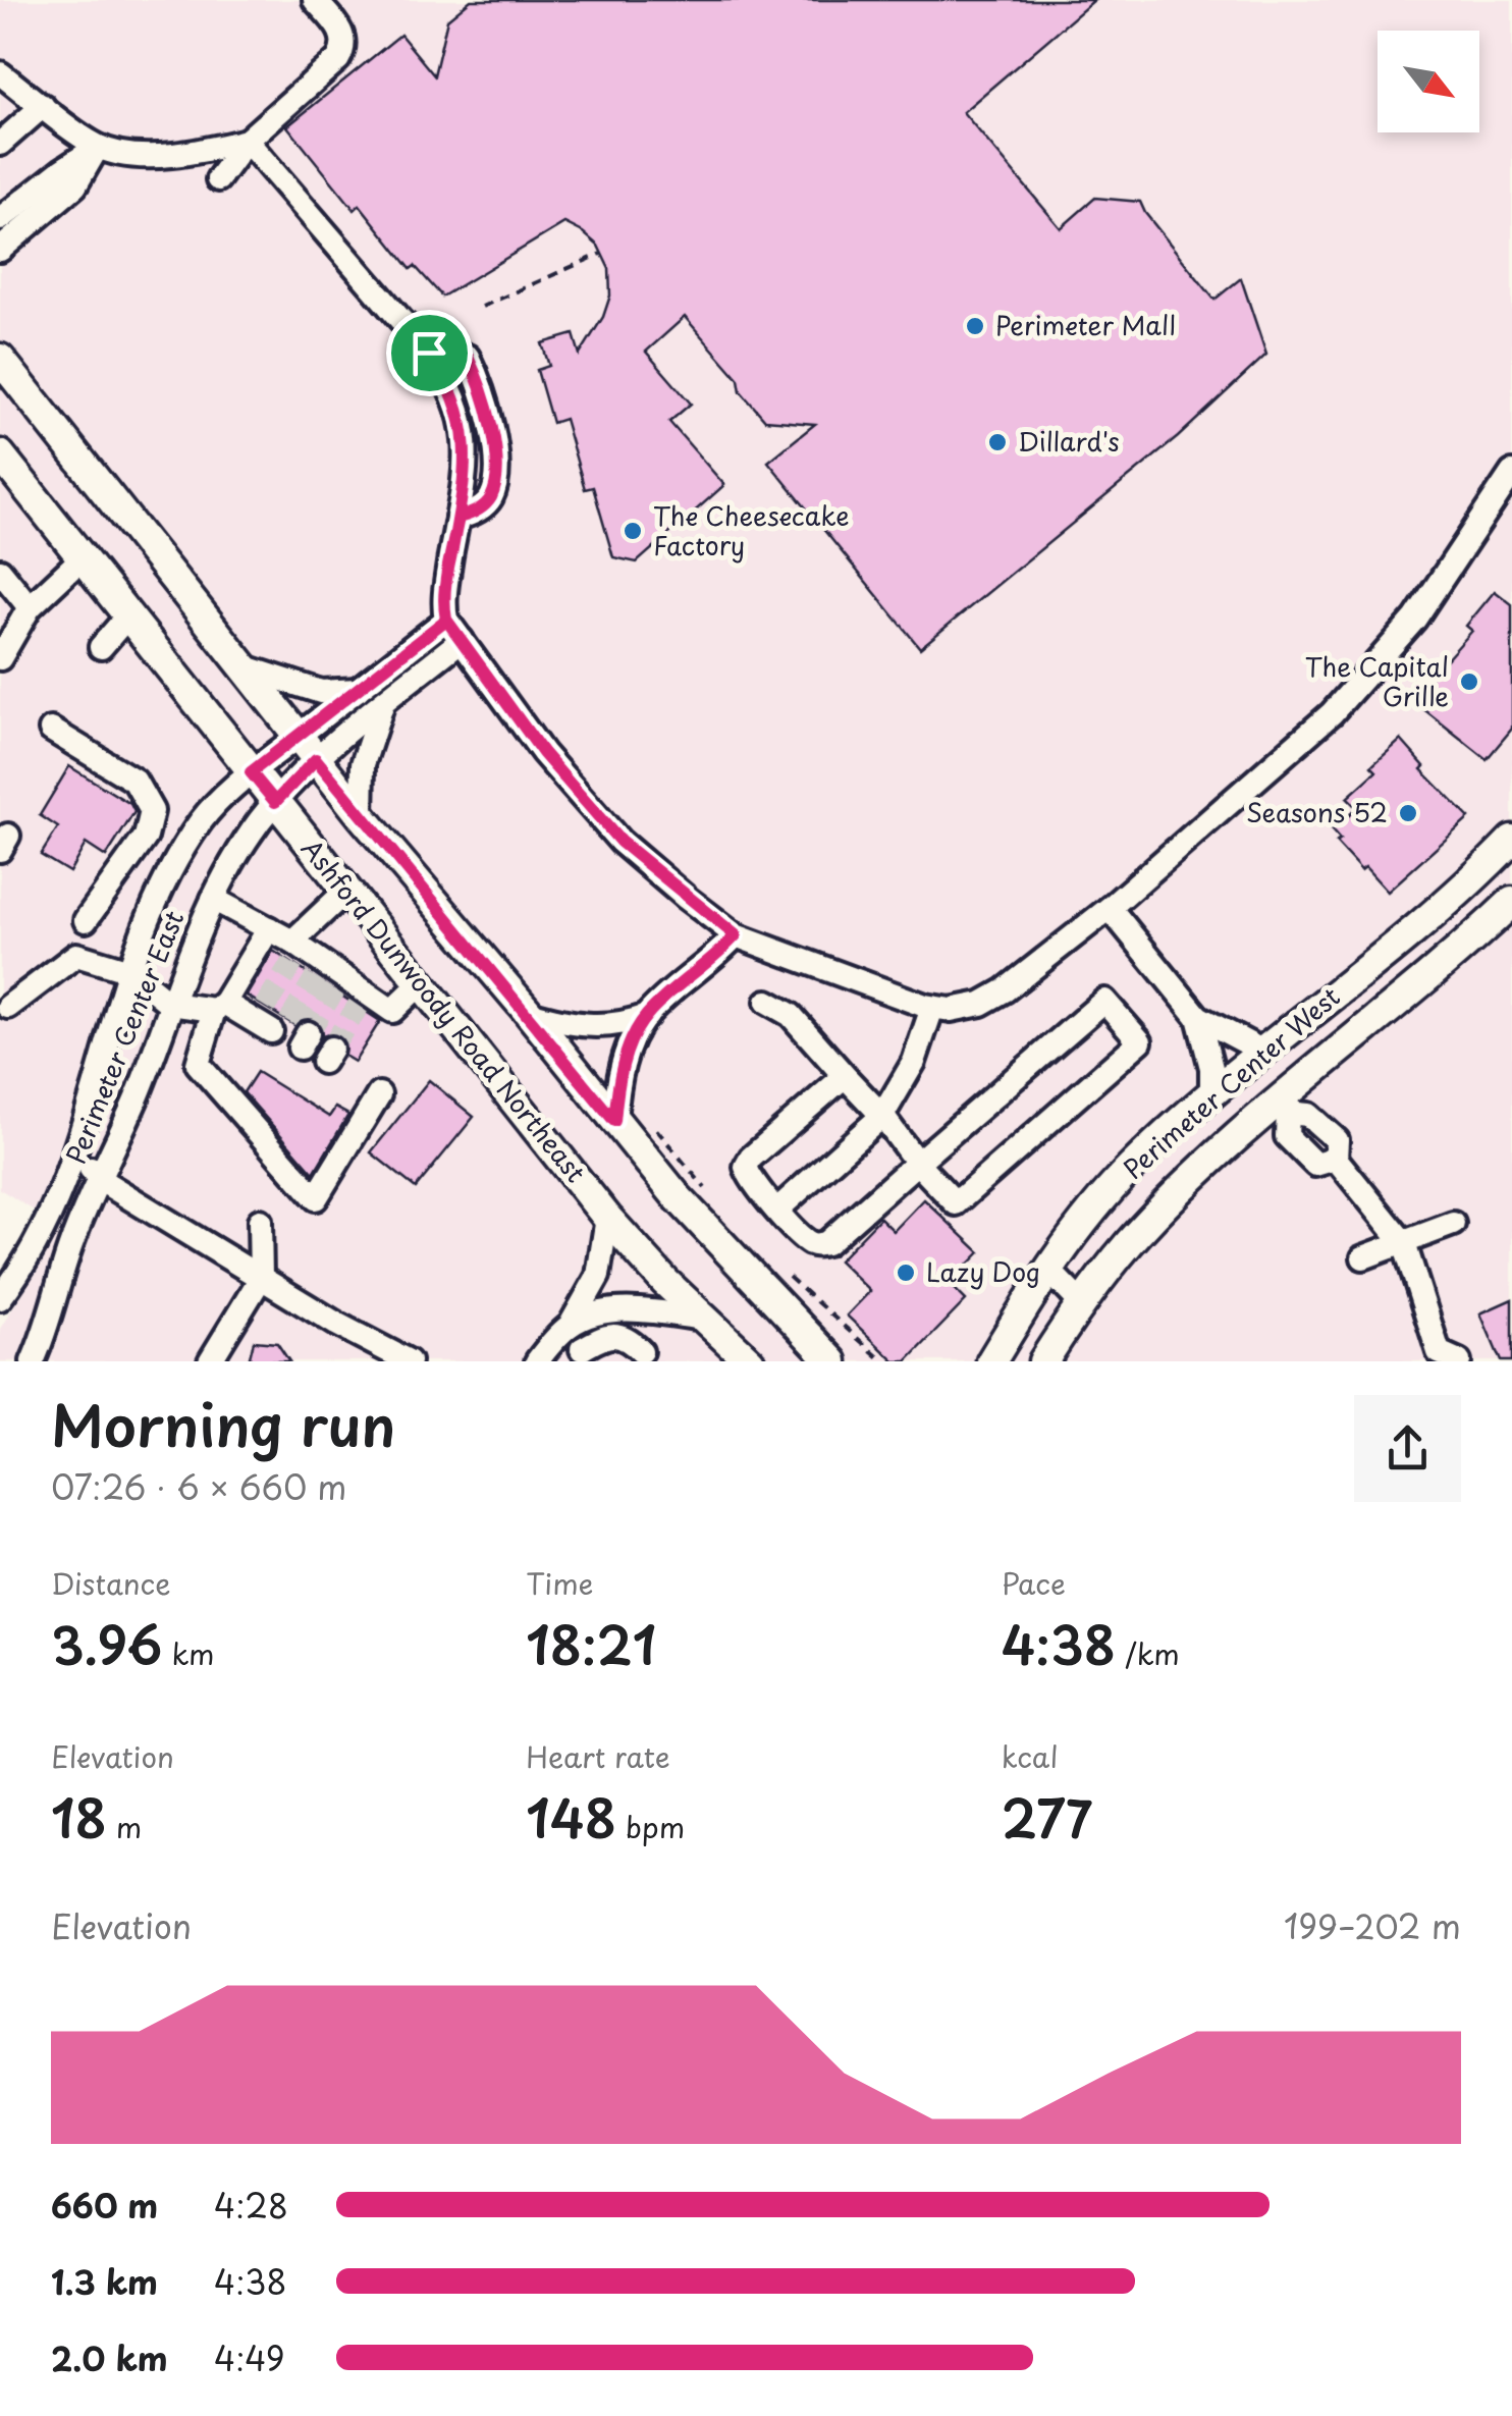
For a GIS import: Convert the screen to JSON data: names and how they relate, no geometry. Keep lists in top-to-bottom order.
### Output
{
  "streets": {
    "main road": ["Ashford Dunwoody Road Northeast", "Perimeter Center West"],
    "street": ["Perimeter Center East"]
  },
  "crossings": [
    ["Ashford Dunwoody Road Northeast", "Perimeter Center East"]
  ],
  "places": [
    "Perimeter Mall",
    "Dillard's",
    "The Cheesecake Factory",
    "The Capital Grille",
    "Seasons 52",
    "Lazy Dog"
  ],
  "north": "bottom right",
  "page": {
    "heading": ["Morning run", "07:26 · 6 × 660 m"],
    "stats": [
      ["Distance", "3.96 km"],
      ["Time", "18:21"],
      ["Pace", "4:38 /km"],
      ["Elevation", "18 m"],
      ["Heart rate", "148 bpm"],
      ["kcal", "277"]
    ],
    "chart": ["Elevation", "199–202 m"],
    "list": [
      {
        "name": "660 m",
        "note": "4:28"
      },
      {
        "name": "1.3 km",
        "note": "4:38"
      },
      {
        "name": "2.0 km",
        "note": "4:49"
      }
    ]
  }
}
